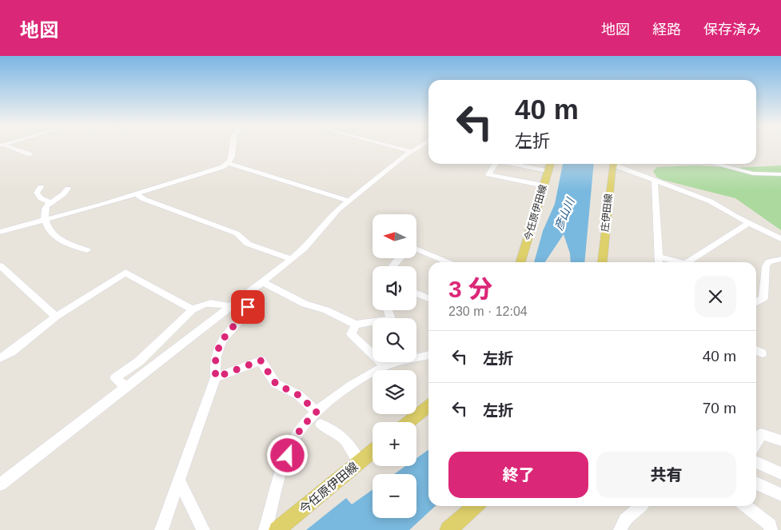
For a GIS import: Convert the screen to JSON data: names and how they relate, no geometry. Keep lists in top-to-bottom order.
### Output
{
  "streets": {
    "main road": ["今任原伊田線", "庄伊田線"]
  },
  "water": ["彦山川"],
  "north": "left",
  "page": {
    "header": "地図",
    "nav": ["地図", "経路", "保存済み"],
    "turn": ["40 m", "左折"],
    "map_buttons": ["+", "−"],
    "heading": ["3 分", "230 m · 12:04"],
    "list": [
      {
        "name": "左折",
        "value": "40 m"
      },
      {
        "name": "左折",
        "value": "70 m"
      }
    ],
    "buttons": ["終了", "共有"]
  }
}
